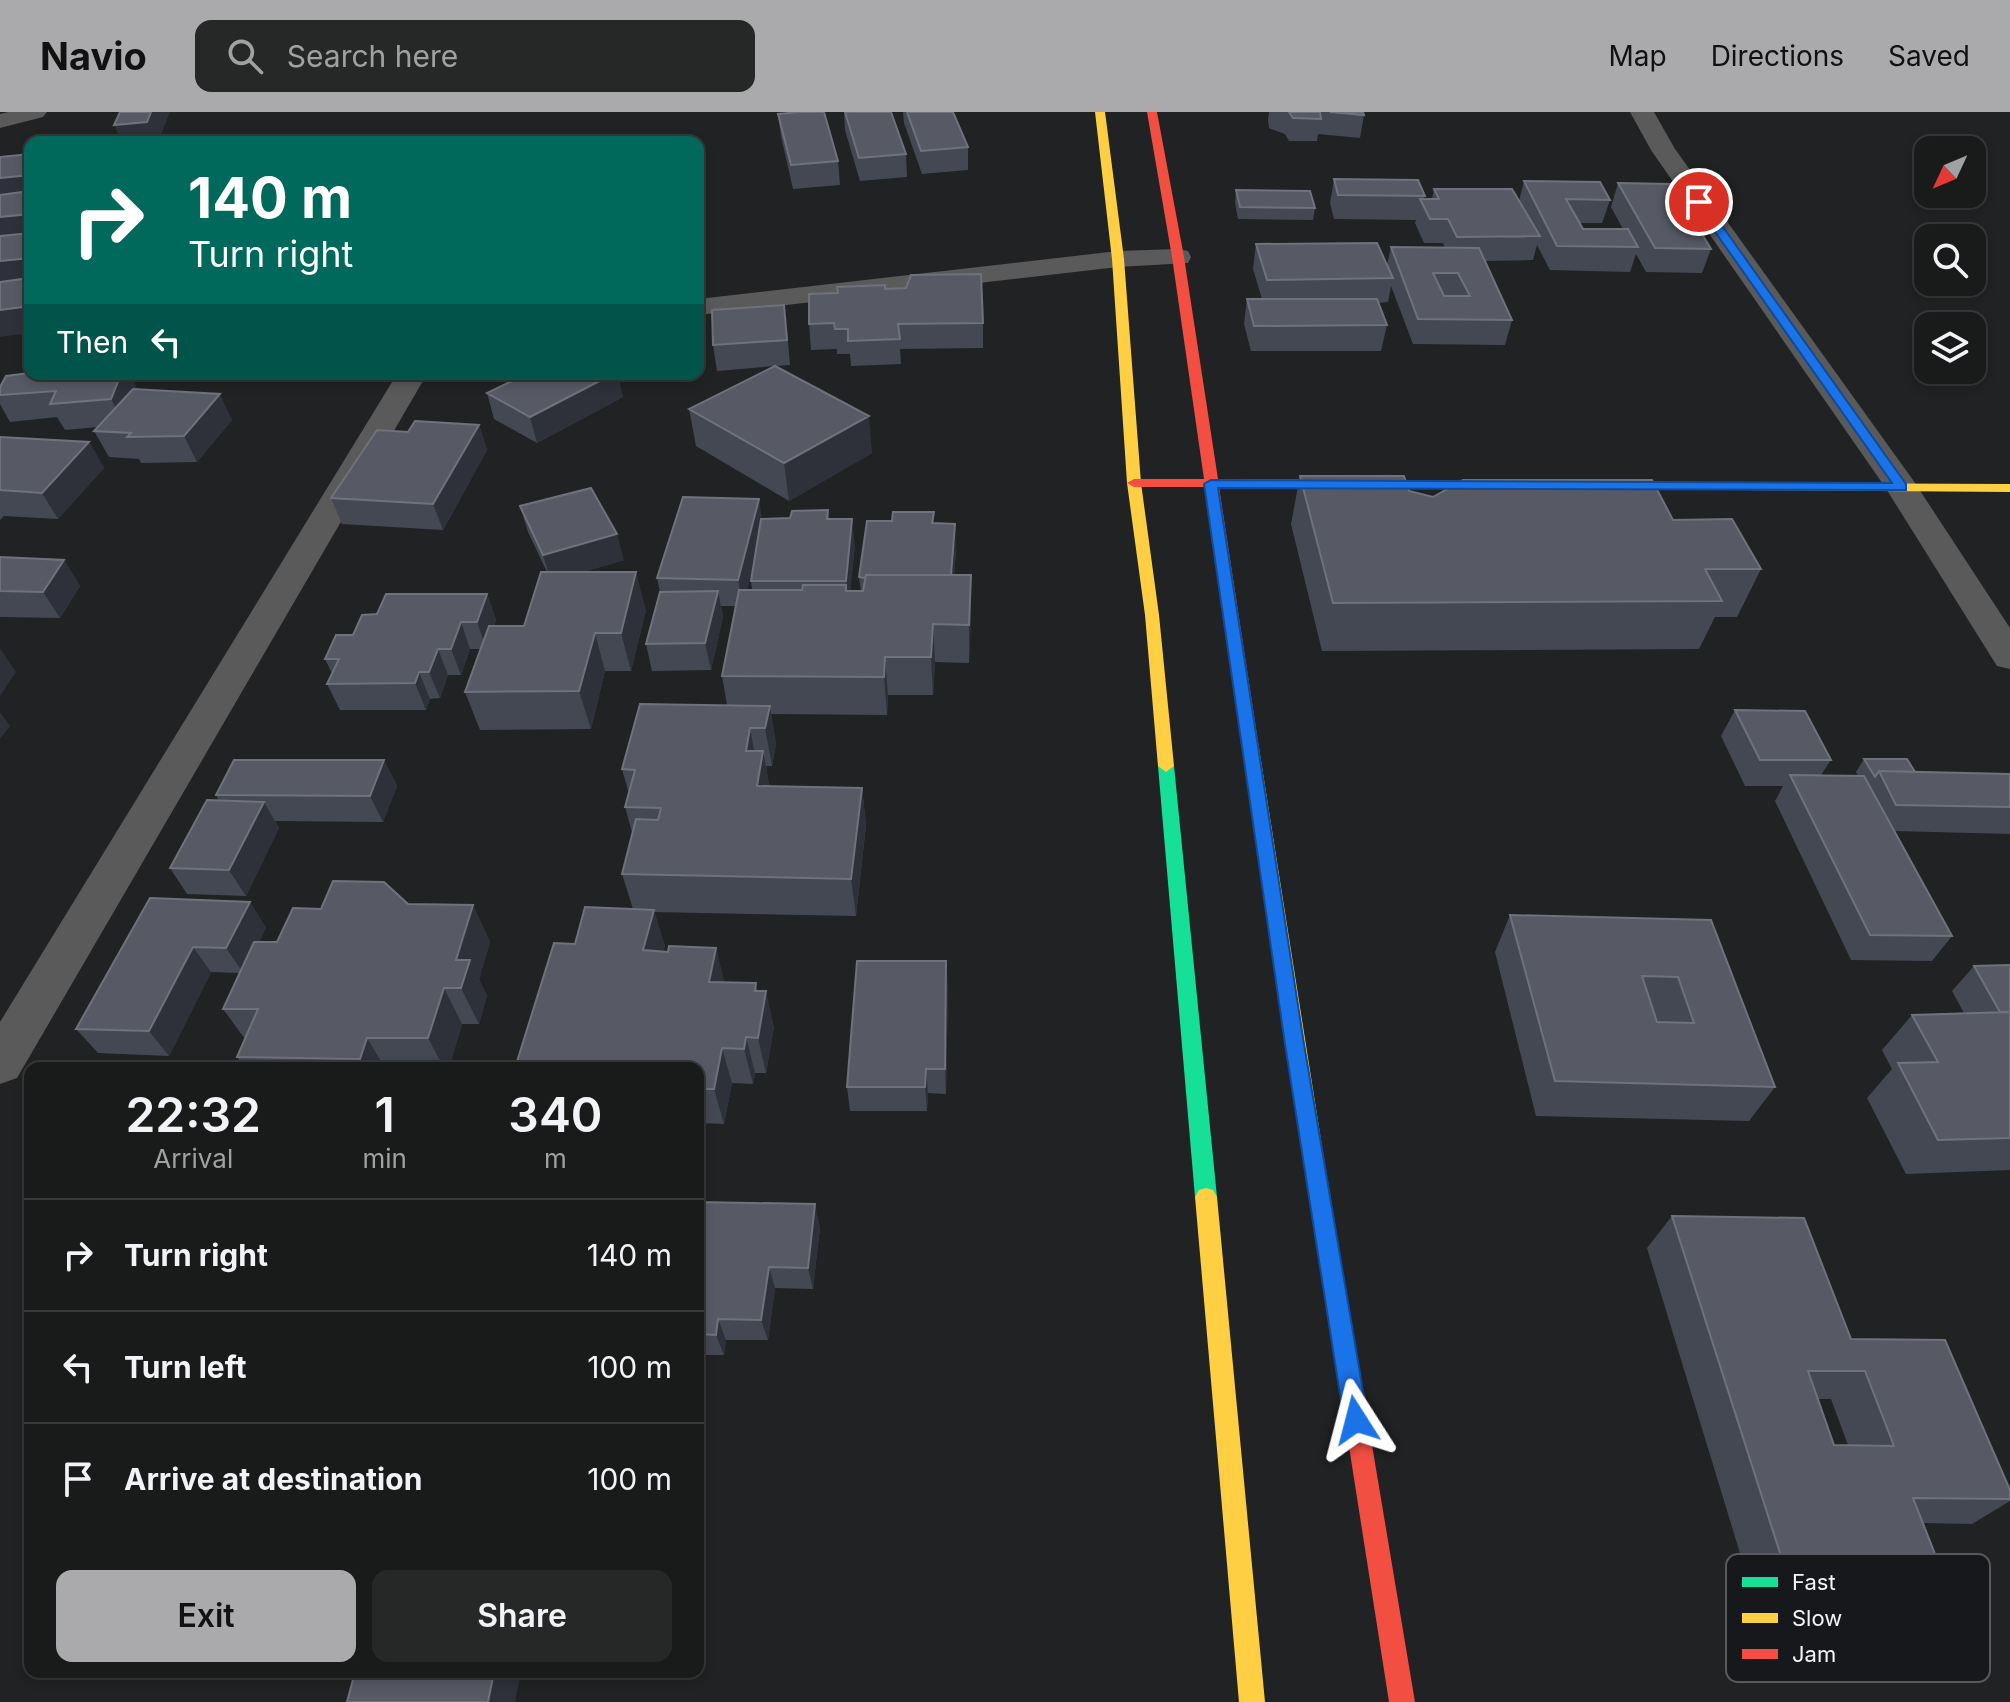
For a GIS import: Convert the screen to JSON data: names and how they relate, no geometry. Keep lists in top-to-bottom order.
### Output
{
  "legend": ["Fast", "Slow", "Jam"],
  "north": "bottom left",
  "page": {
    "header": "Navio",
    "search": "Search here",
    "nav": ["Map", "Directions", "Saved"],
    "turn": ["140 m", "Turn right"],
    "then": "Then",
    "eta": [
      "22:32",
      "Arrival",
      "1",
      "min",
      "340",
      "m"
    ],
    "list": [
      {
        "name": "Turn right",
        "value": "140 m"
      },
      {
        "name": "Turn left",
        "value": "100 m"
      },
      {
        "name": "Arrive at destination",
        "value": "100 m"
      }
    ],
    "buttons": ["Exit", "Share"]
  }
}
